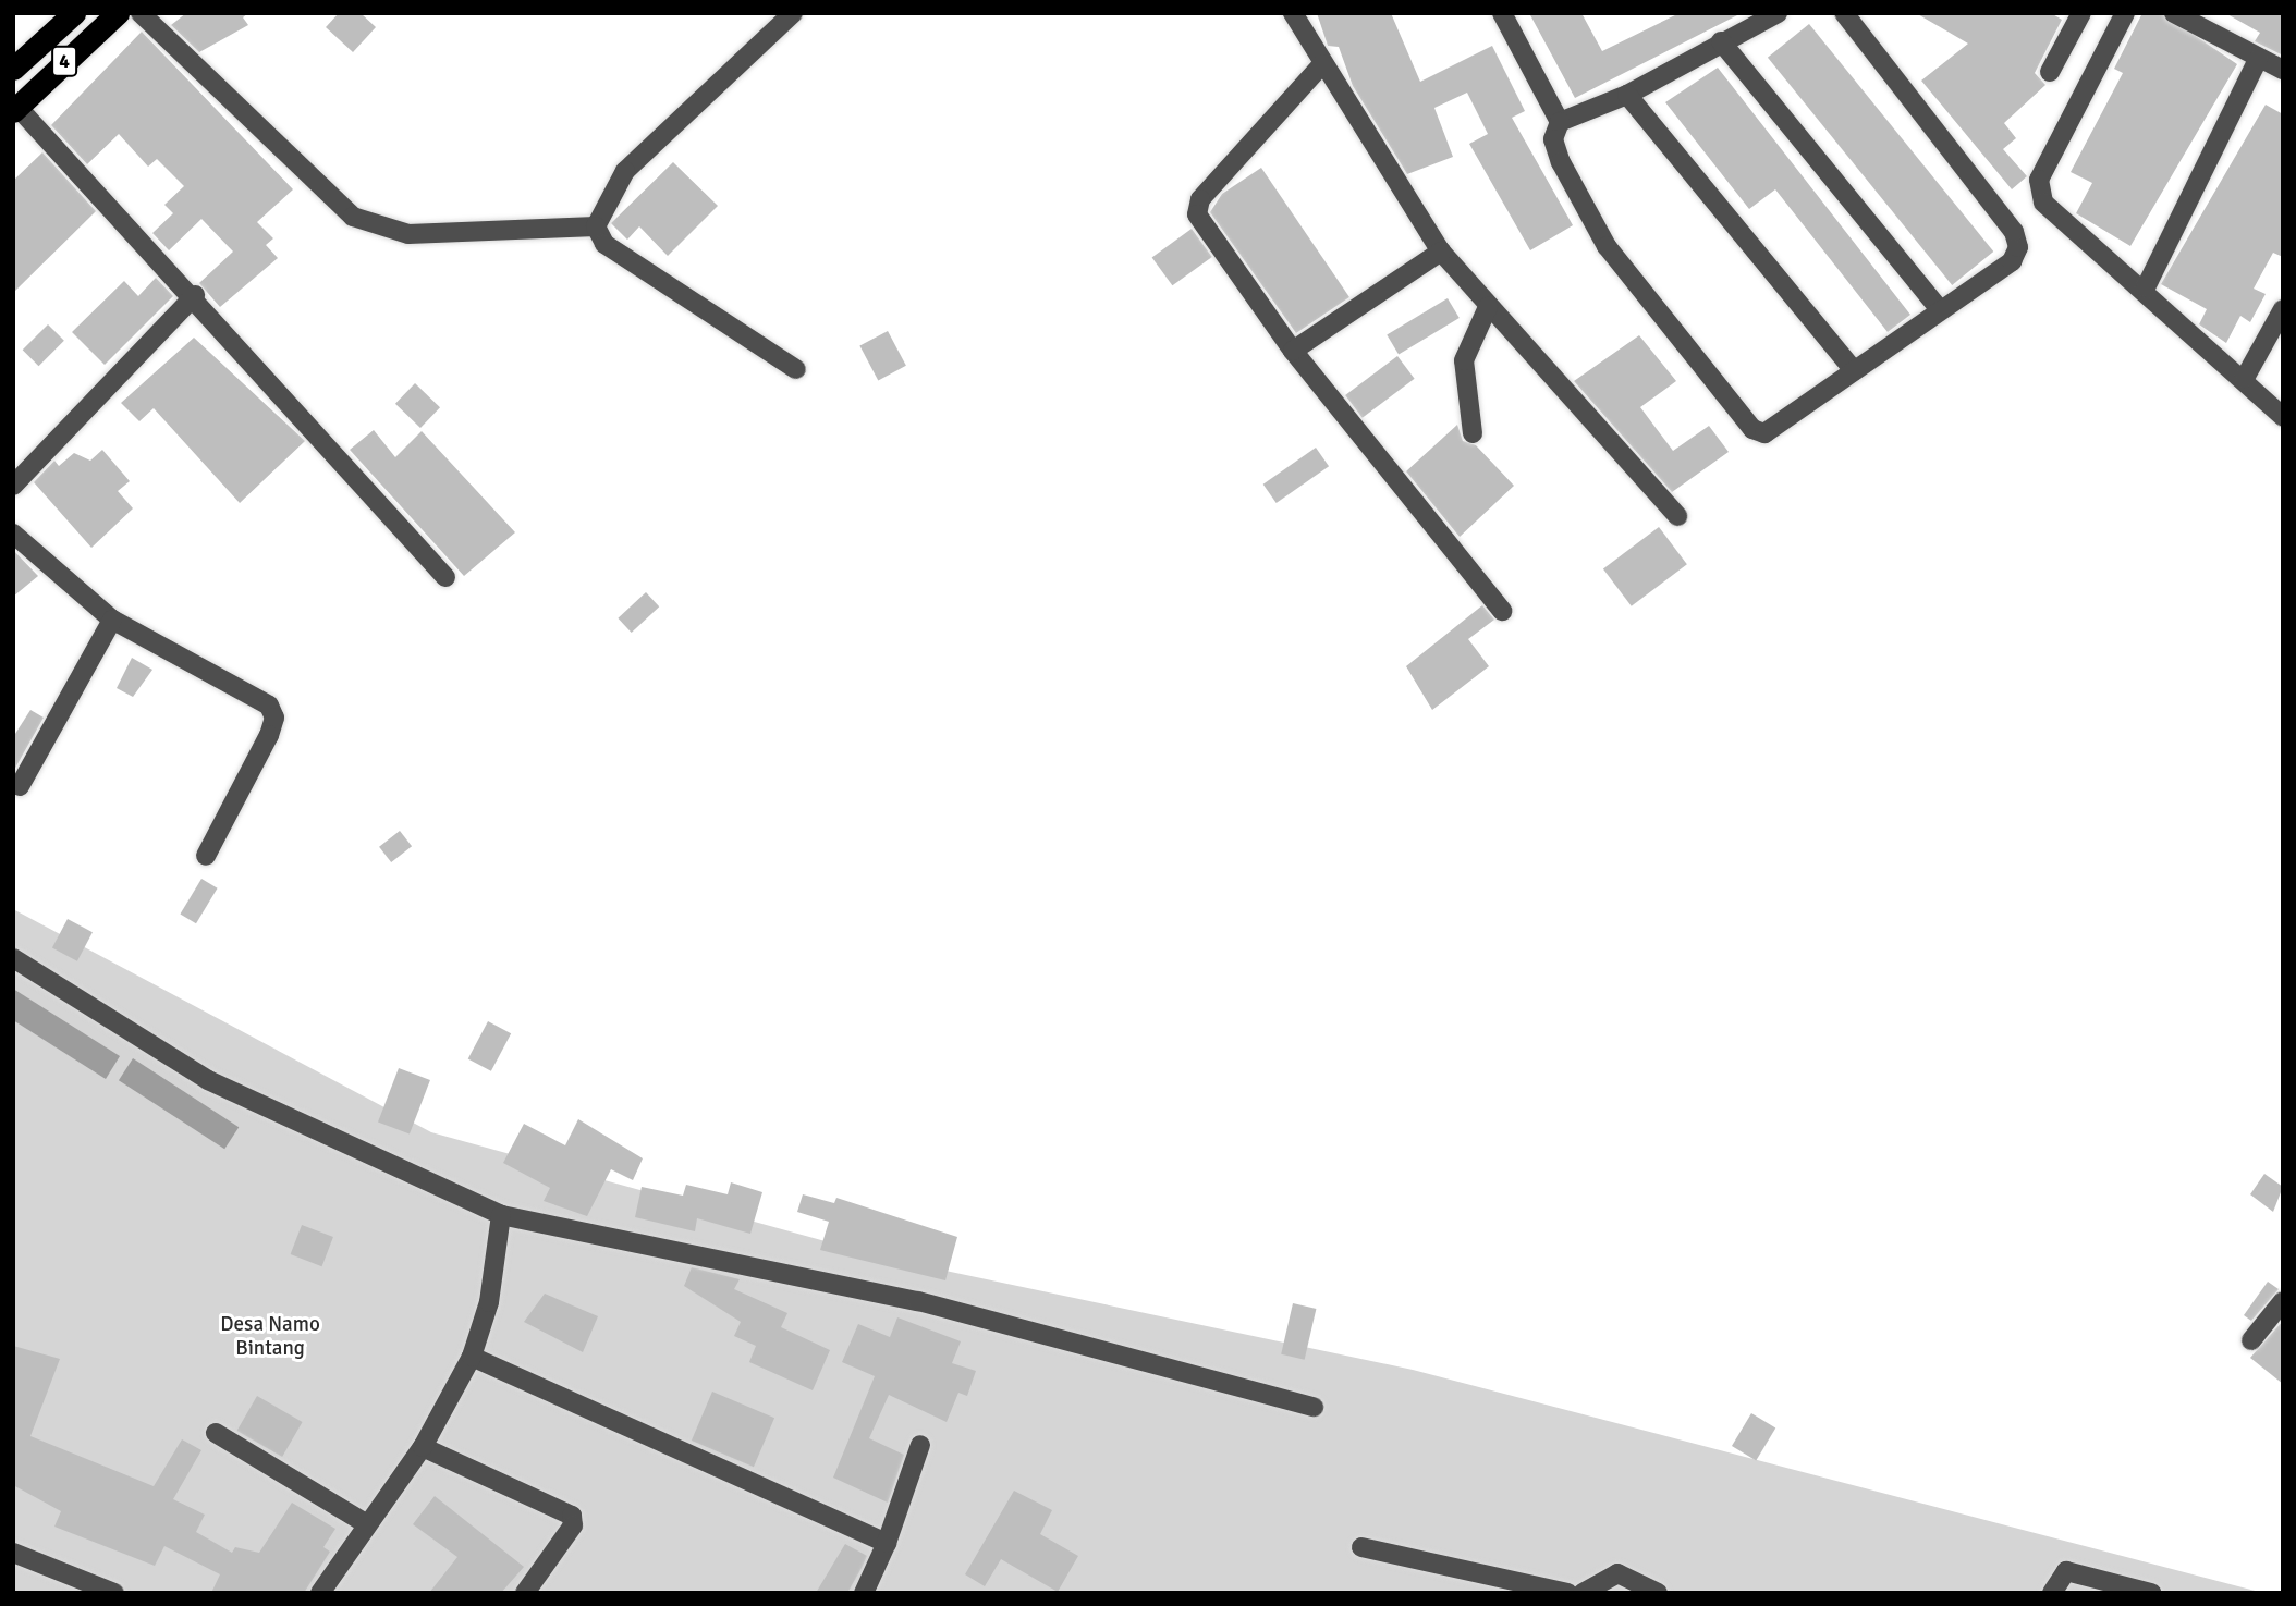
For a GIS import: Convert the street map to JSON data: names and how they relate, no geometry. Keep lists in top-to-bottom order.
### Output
{
  "streets": {
    "highway": ["4"]
  },
  "parks": ["Desa Namo Bintang"]
}
